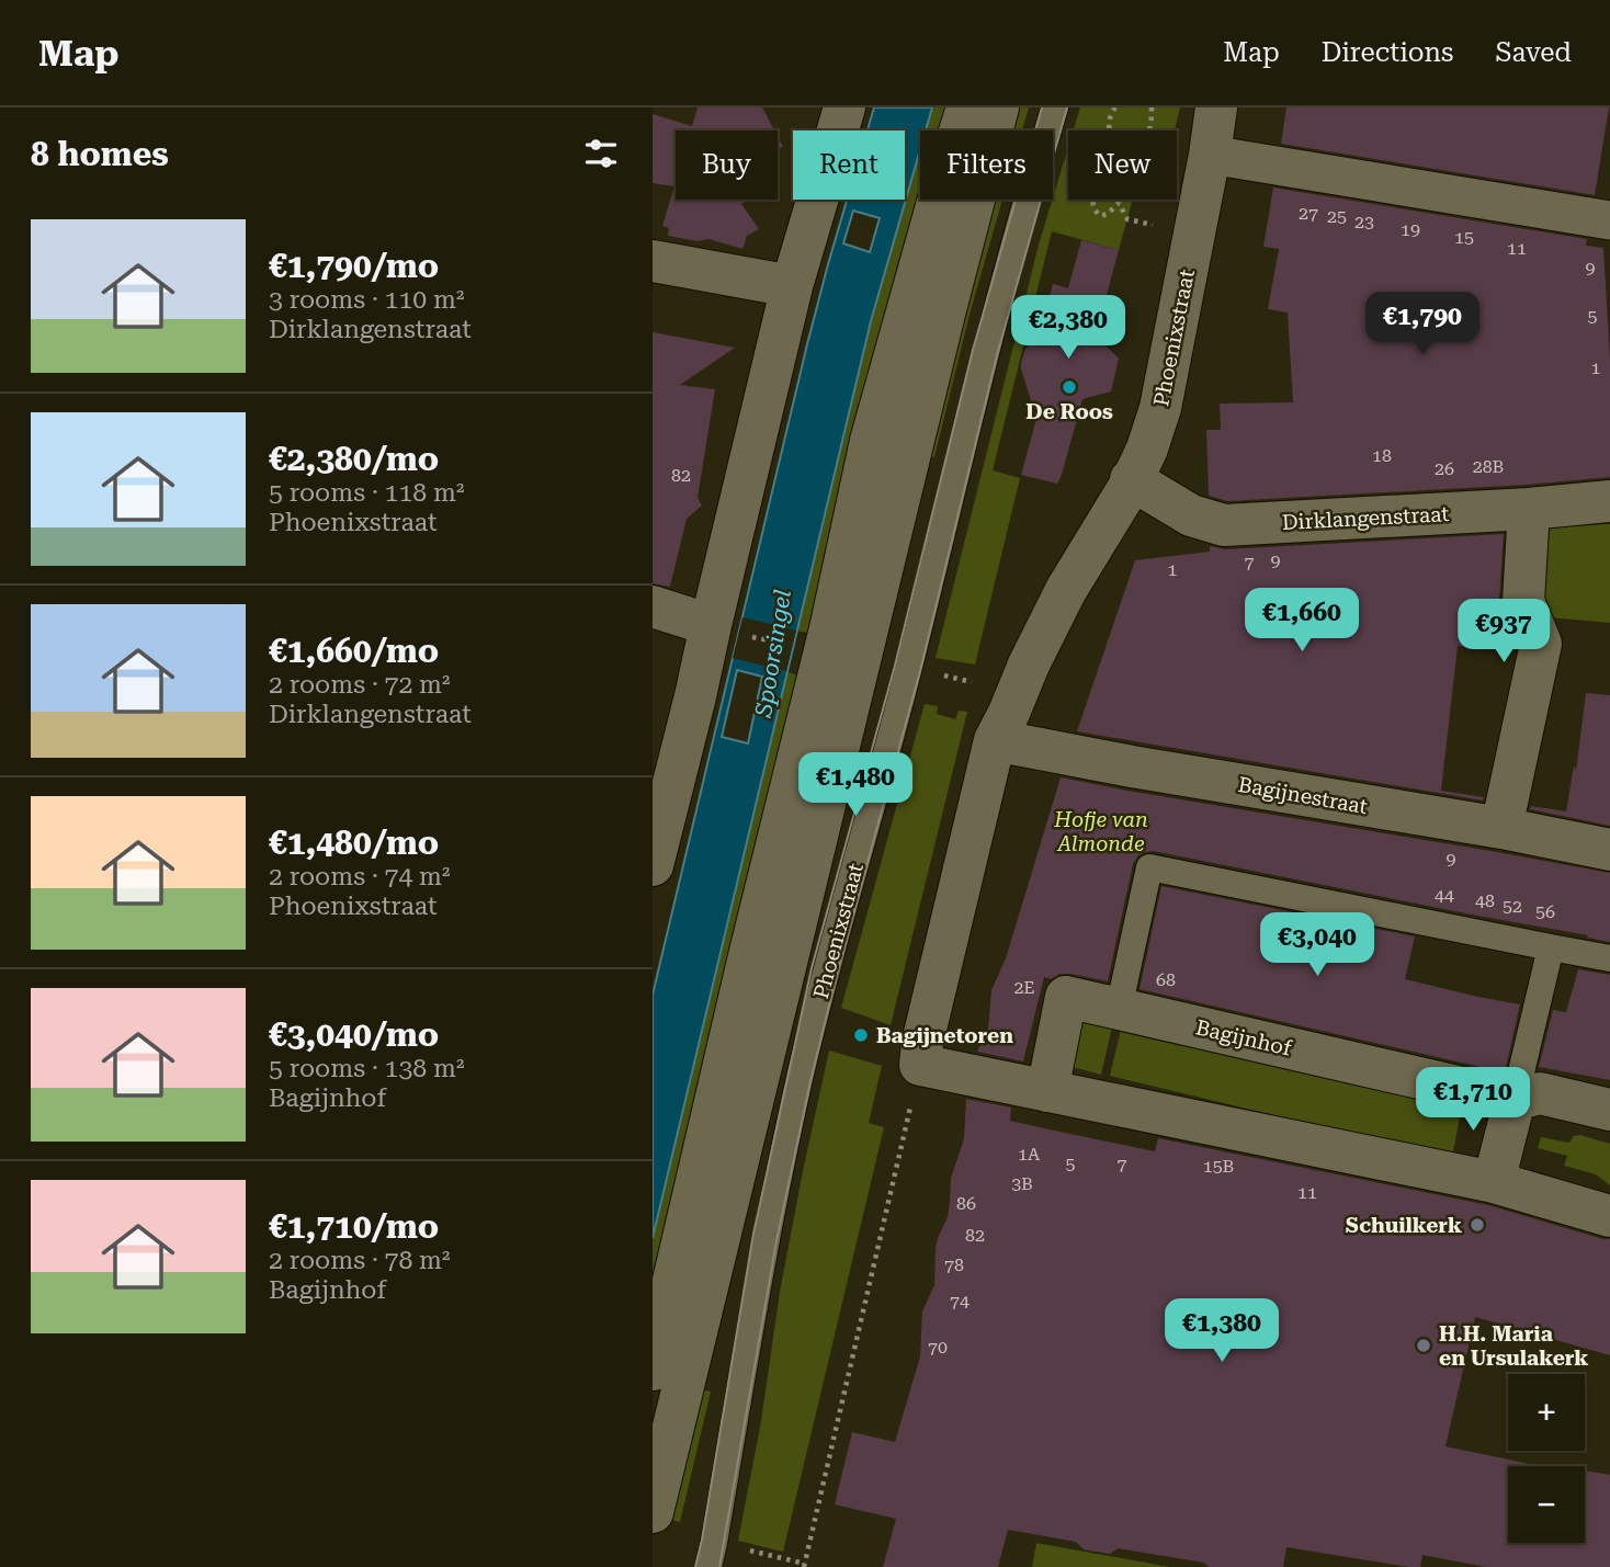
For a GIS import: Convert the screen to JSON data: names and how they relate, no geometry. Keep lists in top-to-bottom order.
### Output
{
  "streets": {
    "street": [
      "Phoenixstraat",
      "Dirklangenstraat",
      "Bagijnestraat",
      "Bagijnhof"
    ]
  },
  "crossings": [
    ["Phoenixstraat", "Dirklangenstraat"],
    ["Phoenixstraat", "Bagijnestraat"]
  ],
  "water": ["Spoorsingel"],
  "parks": ["Hofje van Almonde"],
  "places": [
    "De Roos",
    "Bagijnetoren",
    "Schuilkerk",
    "H.H. Maria en Ursulakerk"
  ],
  "house_numbers": [
    "27",
    "25",
    "23",
    "19",
    "15",
    "11",
    "9",
    "5",
    "1",
    "18",
    "28B",
    "26",
    "82",
    "9",
    "7",
    "1",
    "9",
    "44",
    "48",
    "52",
    "56",
    "68",
    "2E",
    "1A",
    "5",
    "7",
    "15B",
    "3B",
    "11",
    "86",
    "82",
    "78",
    "74",
    "70"
  ],
  "page": {
    "header": "Map",
    "nav": ["Map", "Directions", "Saved"],
    "heading": "8 homes",
    "chip": [
      "Buy",
      "Rent",
      "Filters",
      "New"
    ],
    "list": [
      {
        "name": "€1,790/mo",
        "note": "3 rooms · 110 m² · Dirklangenstraat"
      },
      {
        "name": "€2,380/mo",
        "note": "5 rooms · 118 m² · Phoenixstraat"
      },
      {
        "name": "€1,660/mo",
        "note": "2 rooms · 72 m² · Dirklangenstraat"
      },
      {
        "name": "€1,480/mo",
        "note": "2 rooms · 74 m² · Phoenixstraat"
      },
      {
        "name": "€3,040/mo",
        "note": "5 rooms · 138 m² · Bagijnhof"
      },
      {
        "name": "€1,710/mo",
        "note": "2 rooms · 78 m² · Bagijnhof"
      }
    ],
    "price": [
      "€1,790",
      "€2,380",
      "€1,660",
      "€937",
      "€1,480",
      "€3,040",
      "€1,710",
      "€1,380"
    ],
    "map_buttons": ["+", "−"]
  }
}
